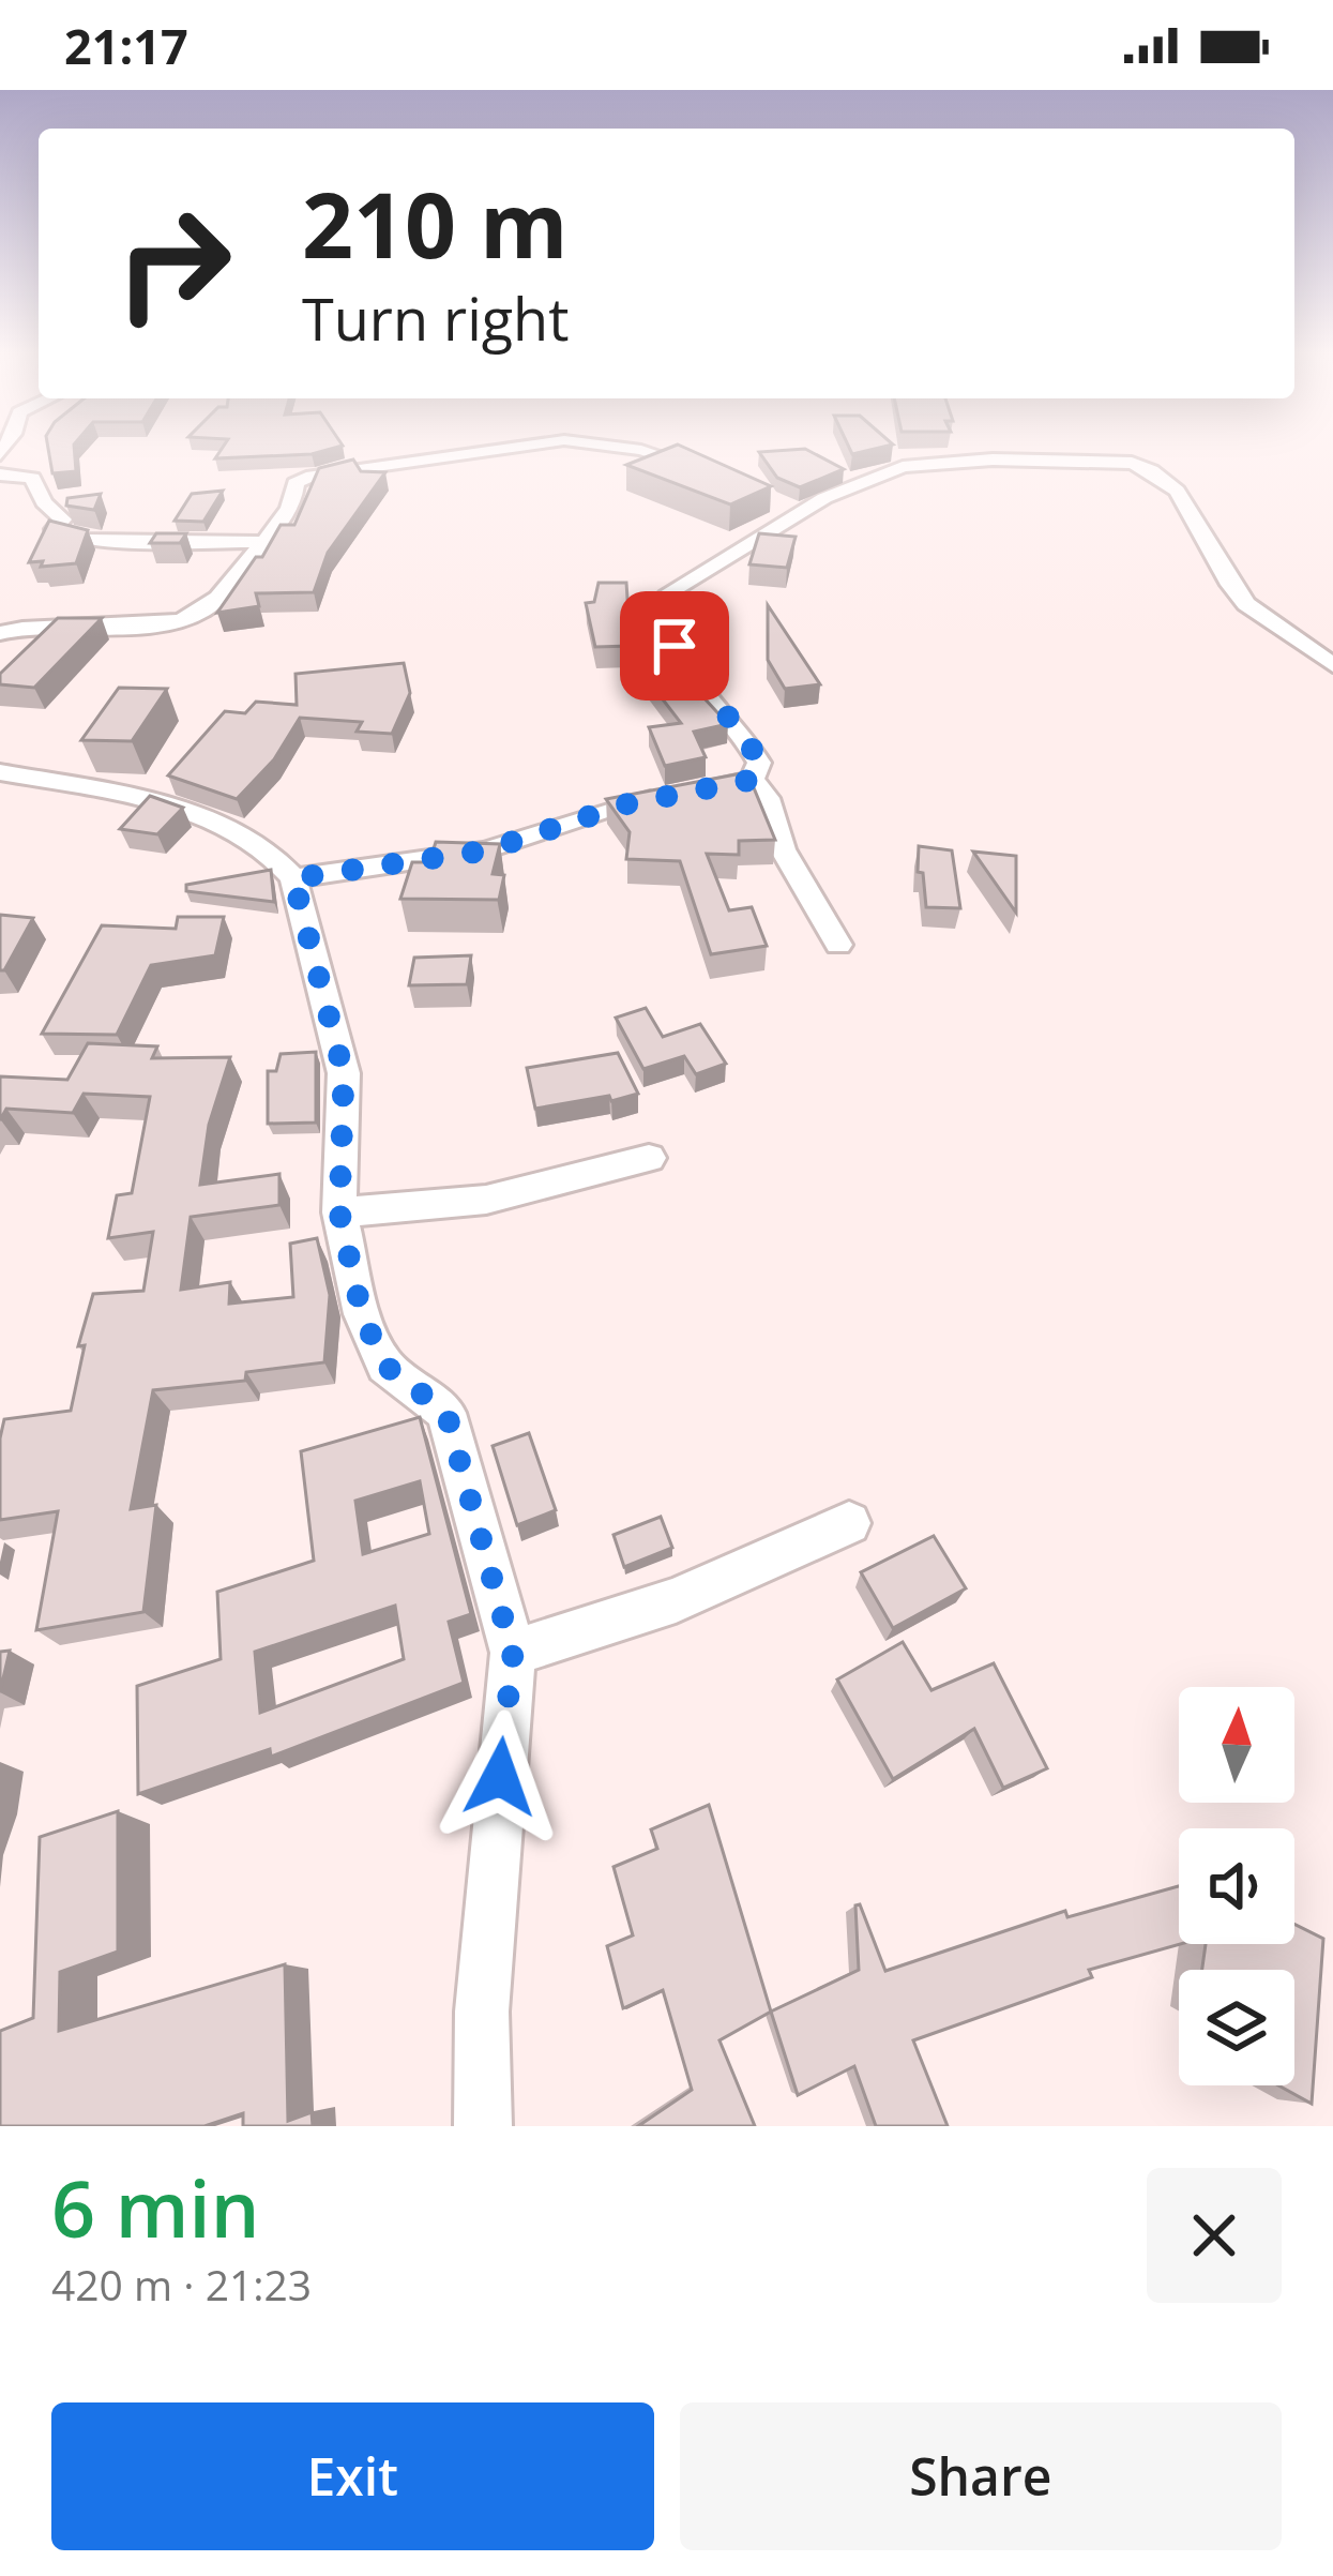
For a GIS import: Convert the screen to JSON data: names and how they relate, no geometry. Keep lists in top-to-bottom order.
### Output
{
  "north": "top",
  "page": {
    "status": "21:17",
    "turn": ["210 m", "Turn right"],
    "heading": ["6 min", "420 m · 21:23"],
    "buttons": ["Exit", "Share"]
  }
}
